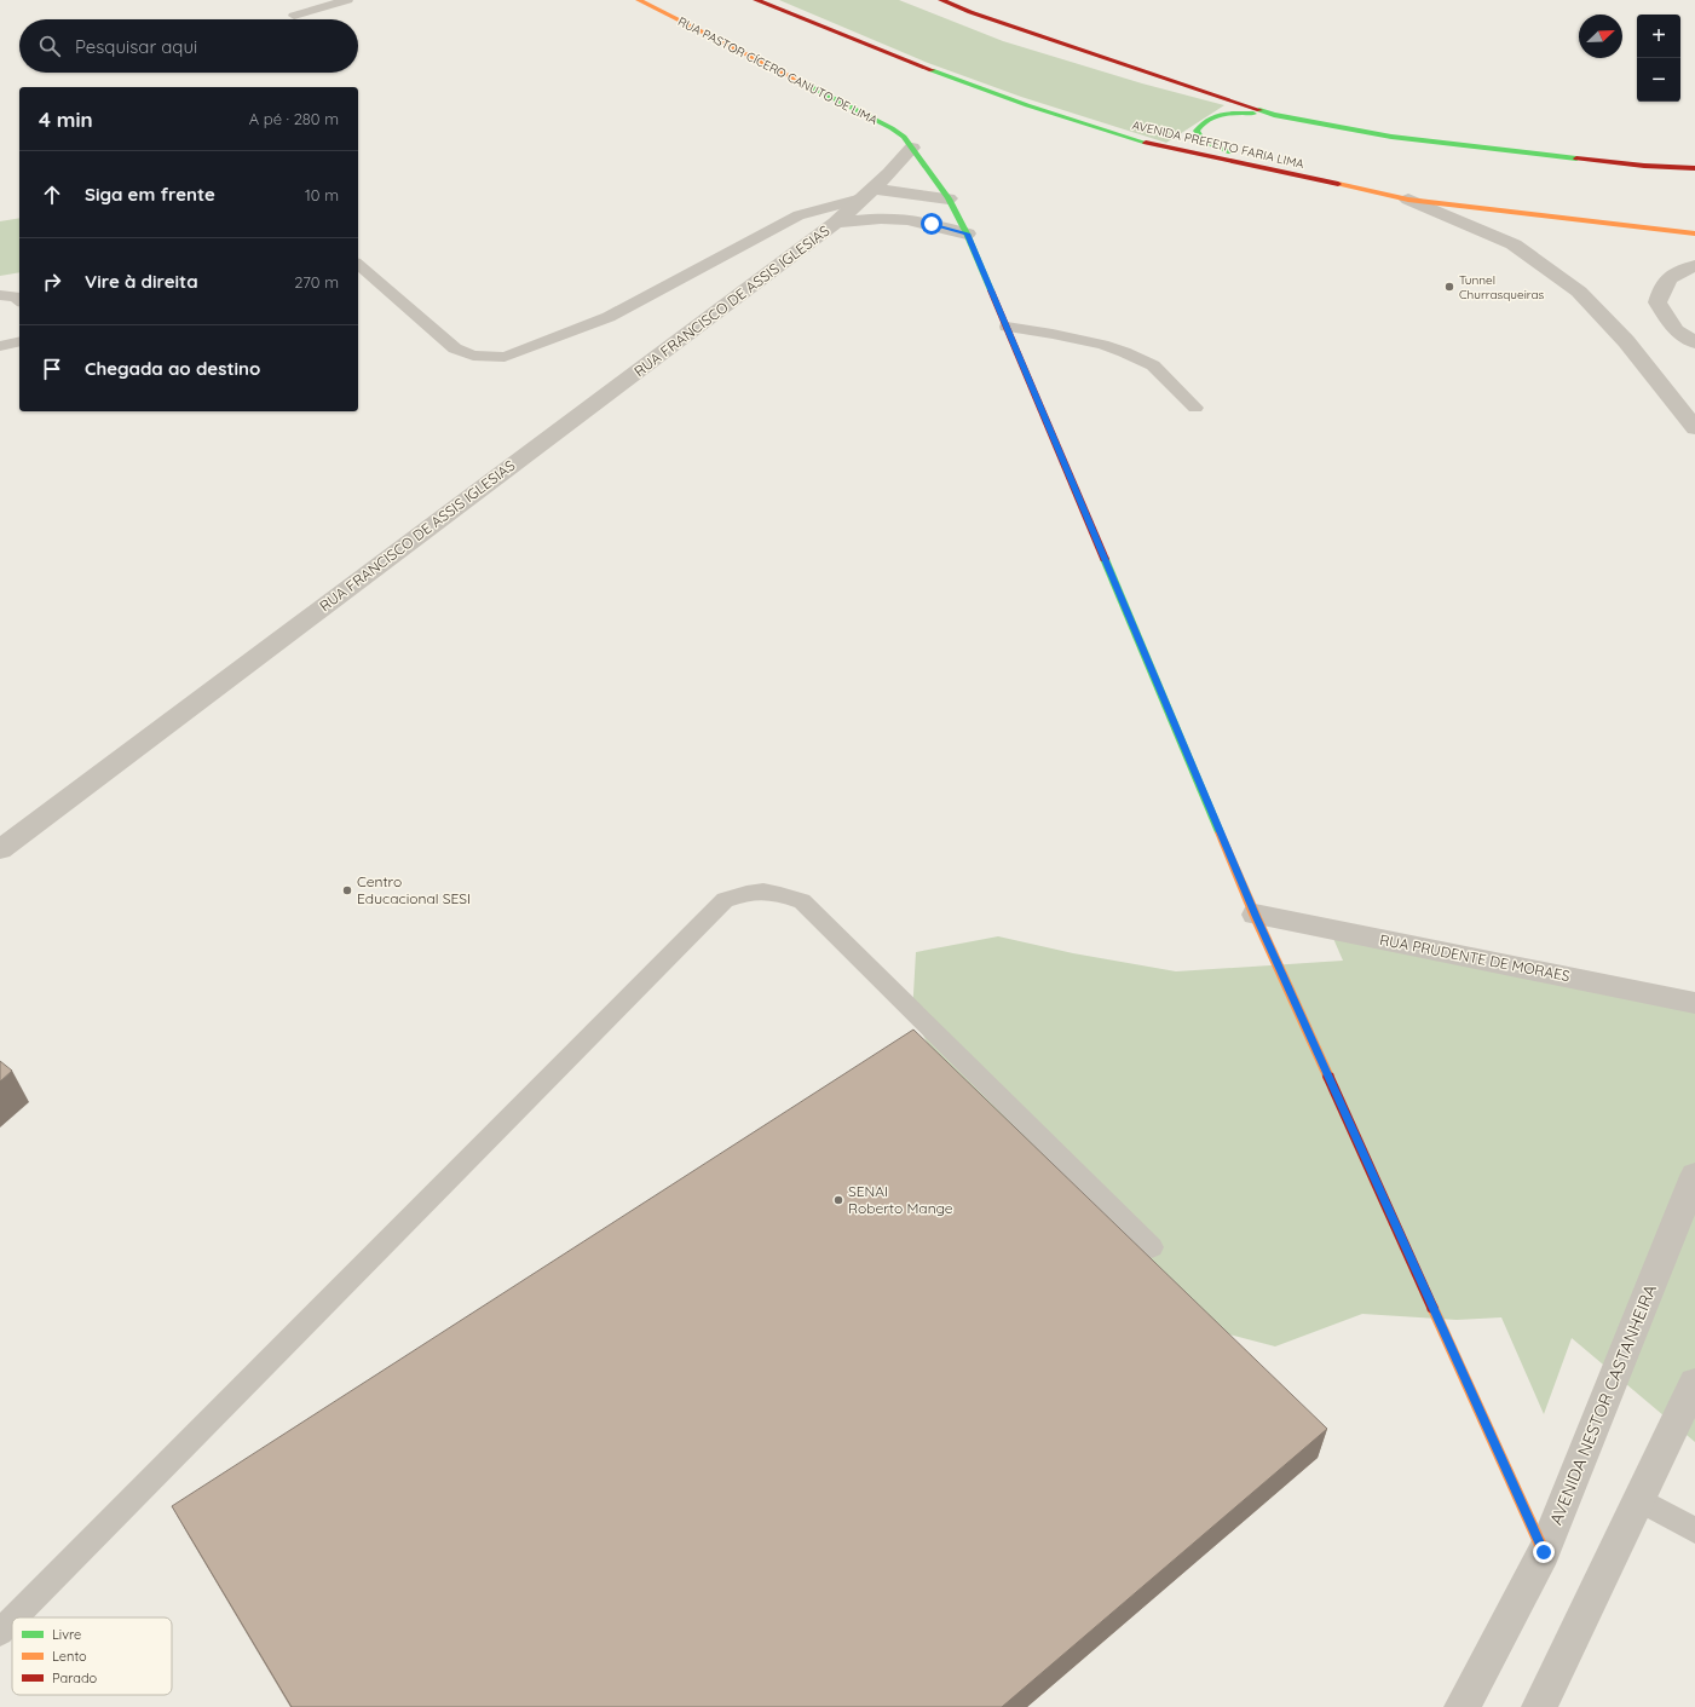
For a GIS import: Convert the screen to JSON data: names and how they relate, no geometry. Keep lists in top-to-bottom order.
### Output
{
  "streets": {
    "main road": ["RUA PASTOR CÍCERO CANUTO DE LIMA", "AVENIDA PREFEITO FARIA LIMA"],
    "street": ["RUA FRANCISCO DE ASSIS IGLESIAS", "RUA PRUDENTE DE MORAES", "AVENIDA NESTOR CASTANHEIRA"]
  },
  "crossings": [
    ["RUA PASTOR CÍCERO CANUTO DE LIMA", "RUA PRUDENTE DE MORAES"],
    ["RUA PASTOR CÍCERO CANUTO DE LIMA", "AVENIDA NESTOR CASTANHEIRA"]
  ],
  "places": ["Tunnel Churrasqueiras", "Centro Educacional SESI", "SENAI Roberto Mange"],
  "legend": ["Livre", "Lento", "Parado"],
  "north": "top right",
  "page": {
    "map_buttons": ["+", "−"],
    "search": "Pesquisar aqui",
    "heading": ["4 min", "A pé · 280 m"],
    "list": [
      ["Siga em frente", "10 m"],
      ["Vire à direita", "270 m"],
      "Chegada ao destino"
    ]
  }
}
